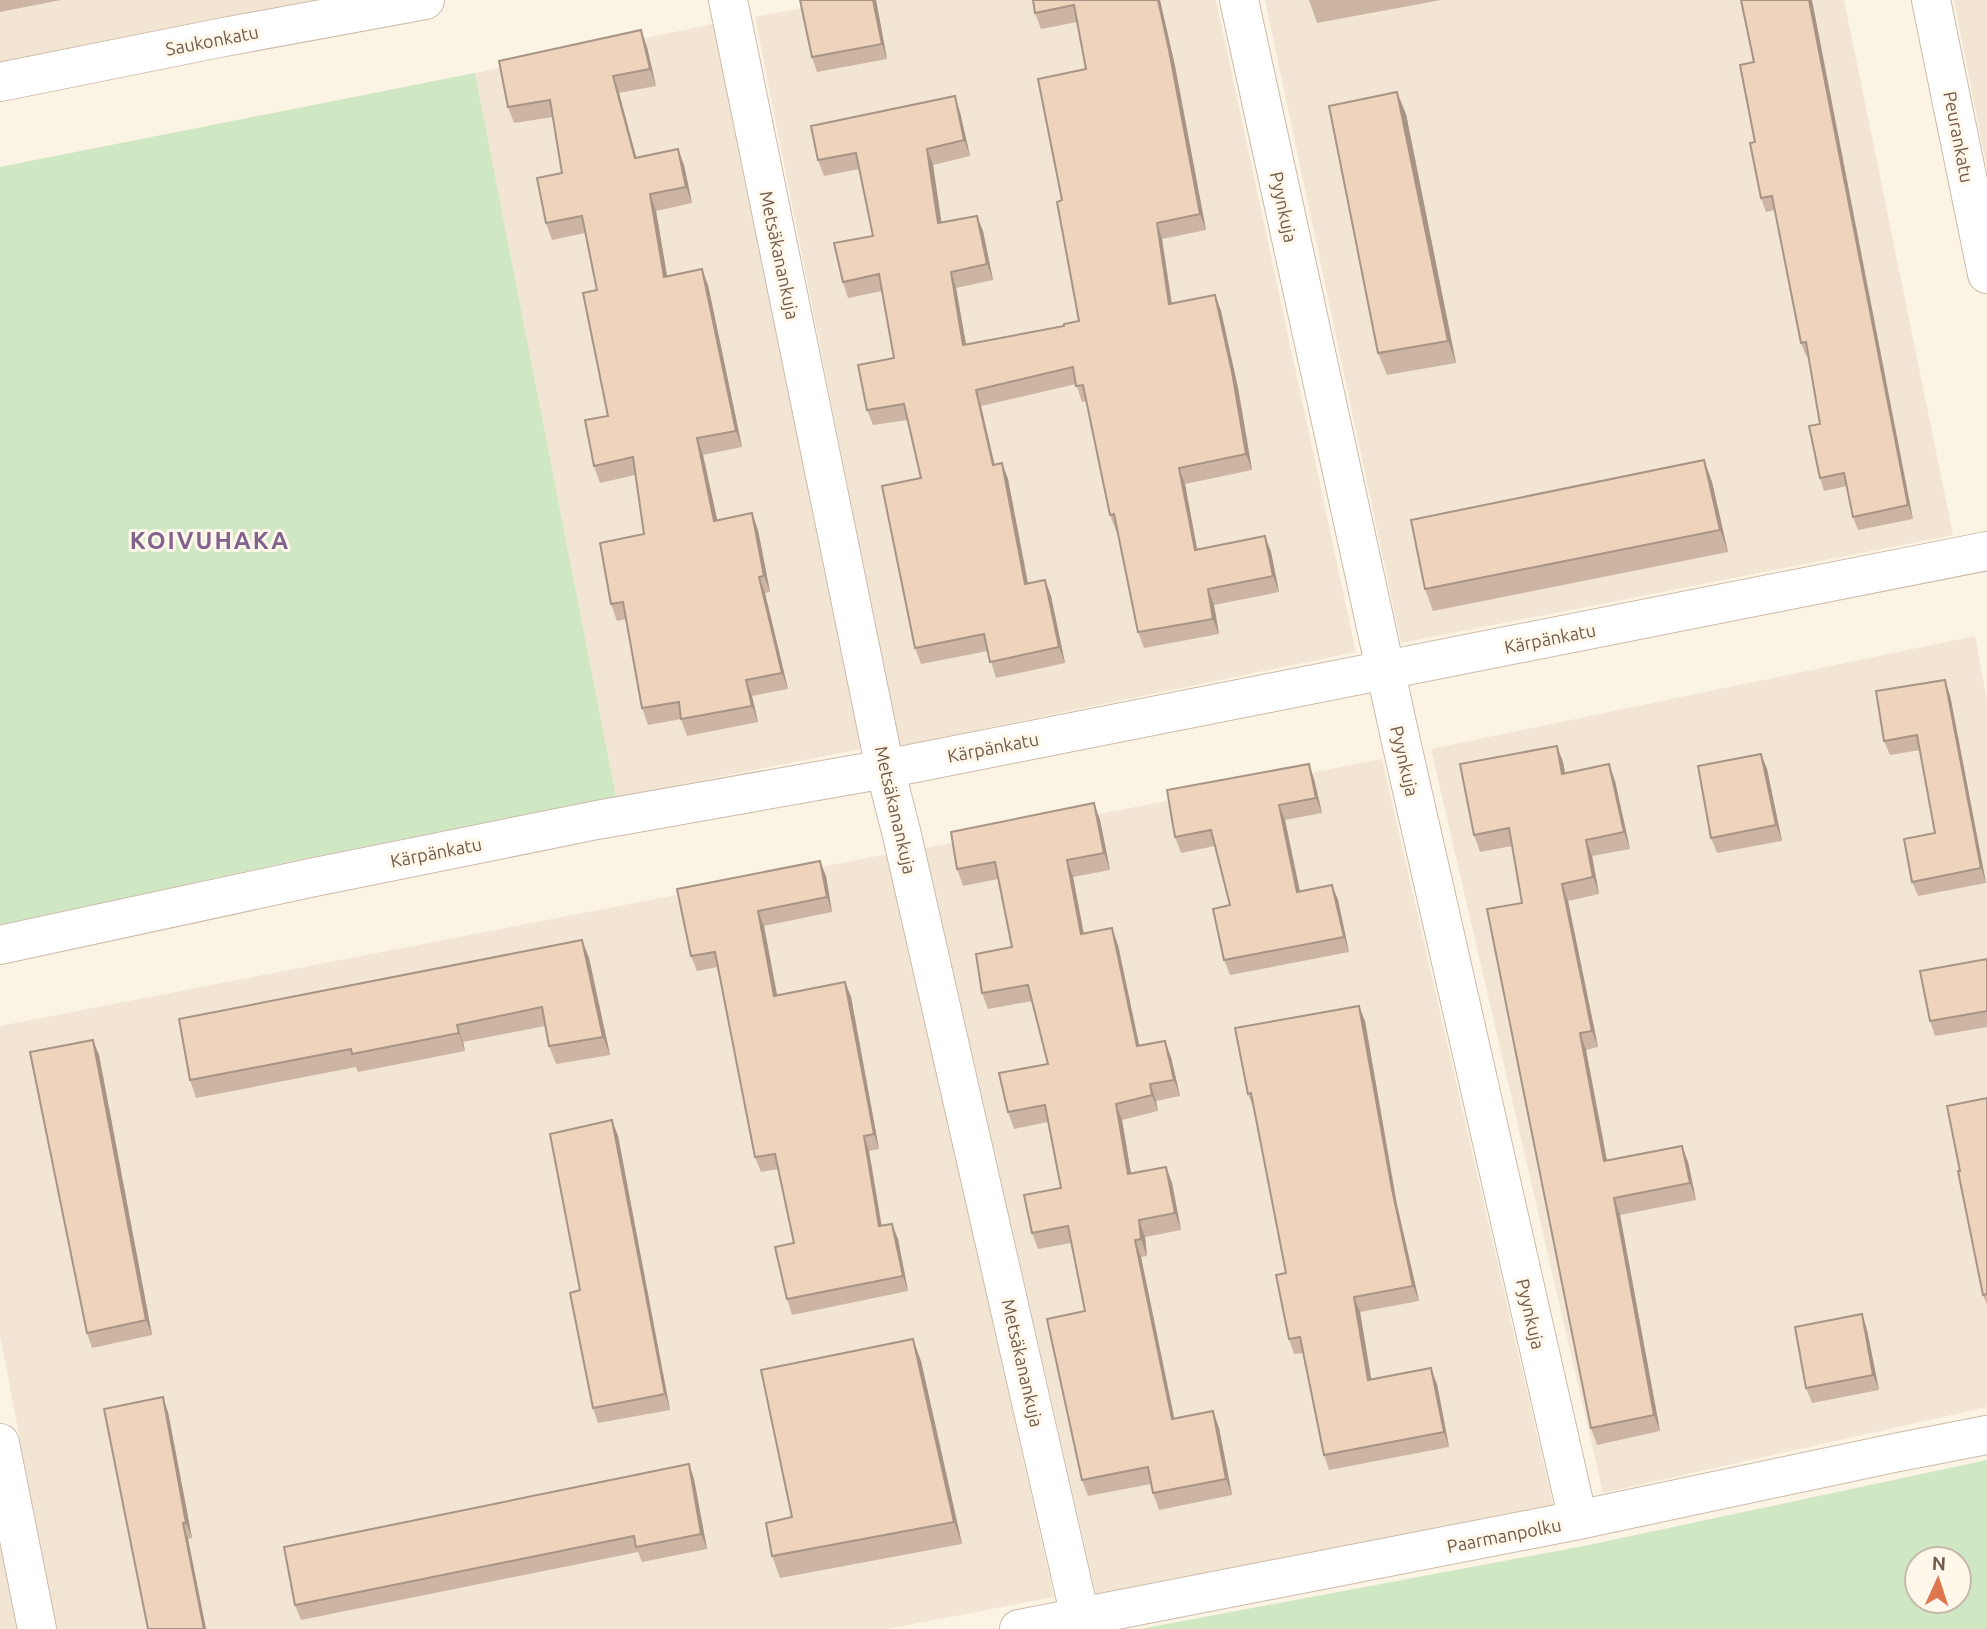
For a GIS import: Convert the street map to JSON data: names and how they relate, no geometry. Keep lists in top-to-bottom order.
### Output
{
  "streets": {
    "street": [
      "Saukonkatu",
      "Peurankatu",
      "Pyynkuja",
      "Metsäkanankuja",
      "Kärpänkatu",
      "Paarmanpolku"
    ]
  },
  "crossings": [
    ["Pyynkuja", "Kärpänkatu"],
    ["Pyynkuja", "Paarmanpolku"],
    ["Metsäkanankuja", "Kärpänkatu"],
    ["Metsäkanankuja", "Paarmanpolku"]
  ],
  "districts": ["KOIVUHAKA"],
  "north": "top"
}
